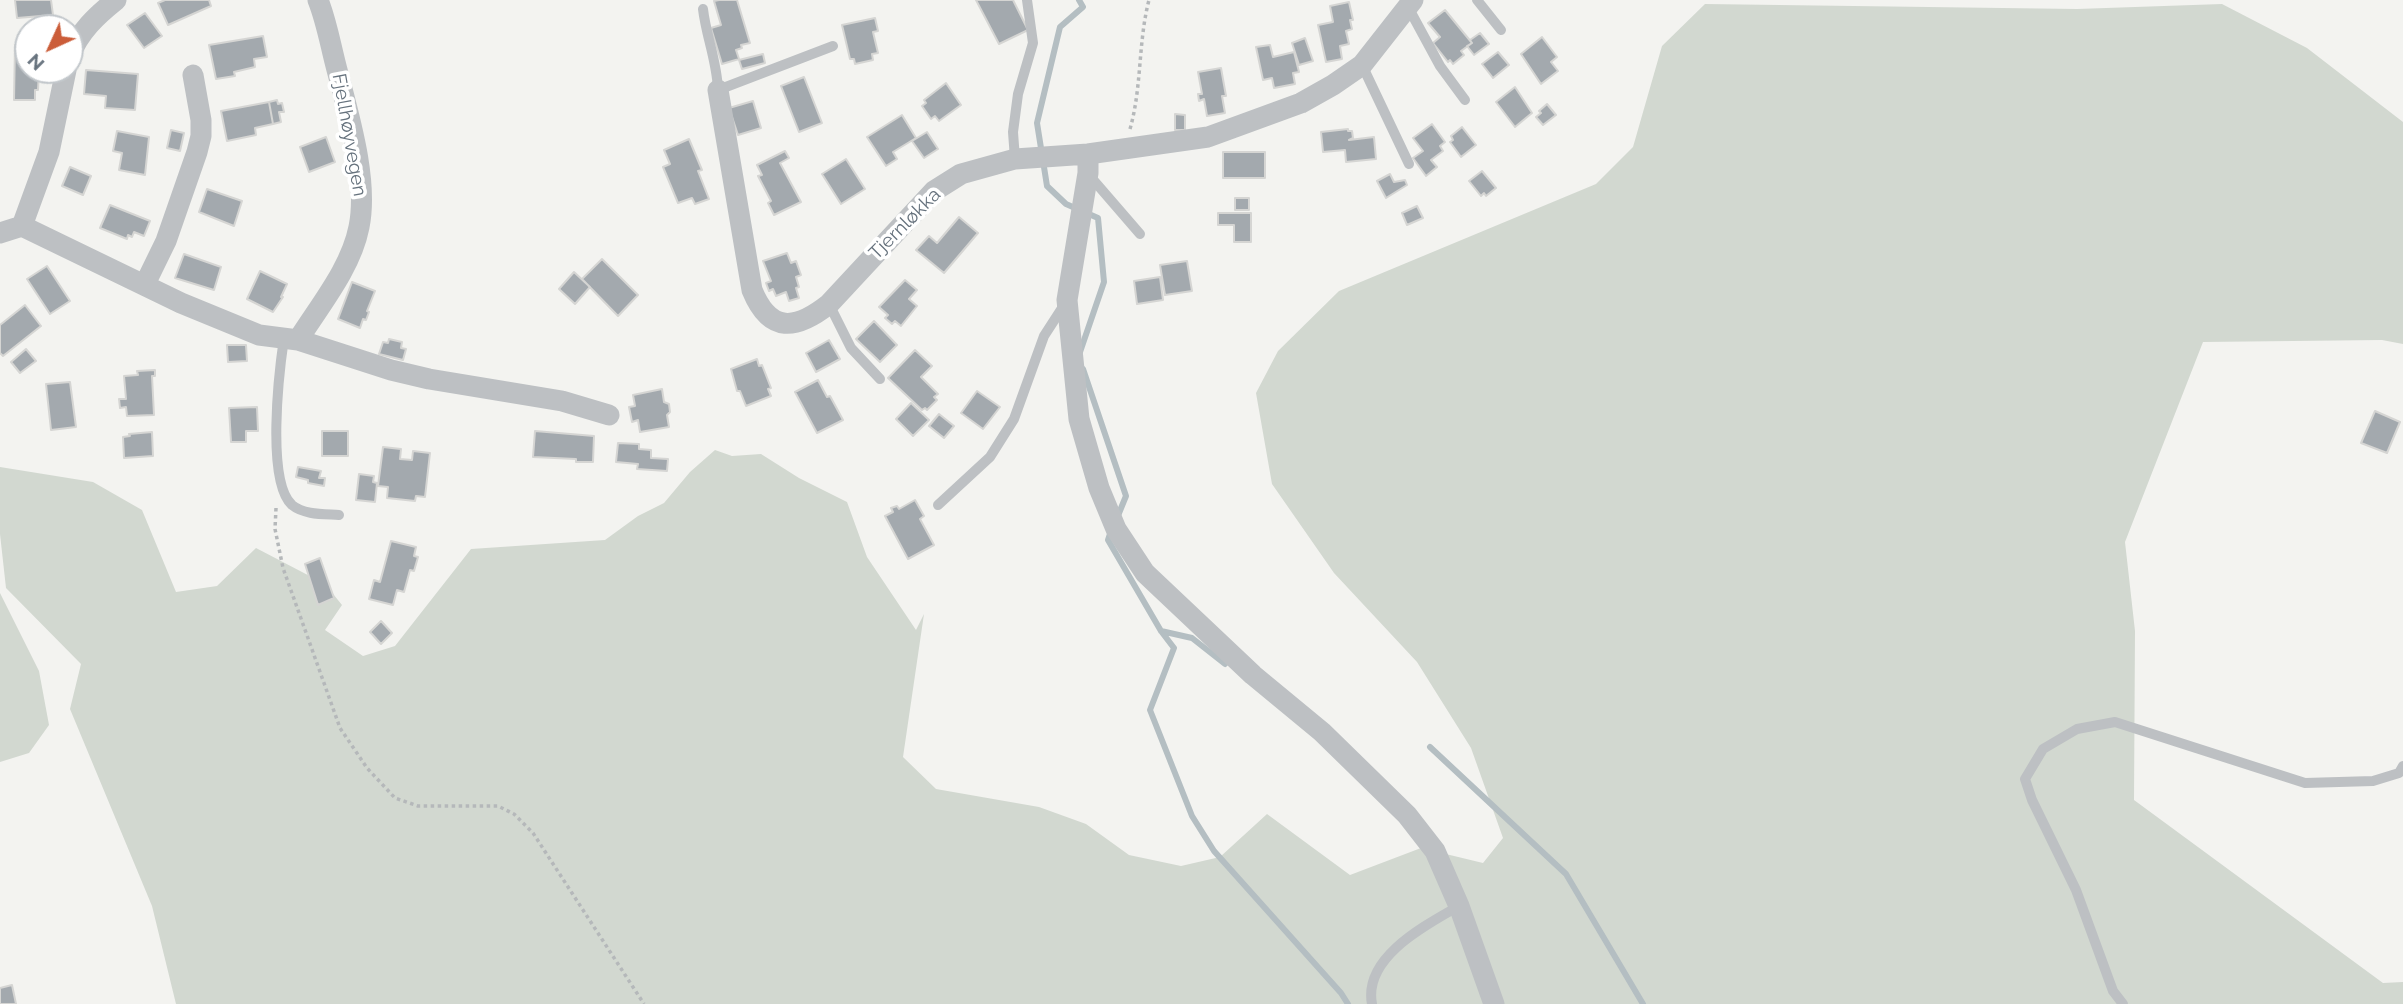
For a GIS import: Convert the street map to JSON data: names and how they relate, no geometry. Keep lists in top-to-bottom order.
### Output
{
  "streets": {
    "street": ["Fjellhøyvegen", "Tjernløkka"]
  },
  "north": "bottom left"
}
